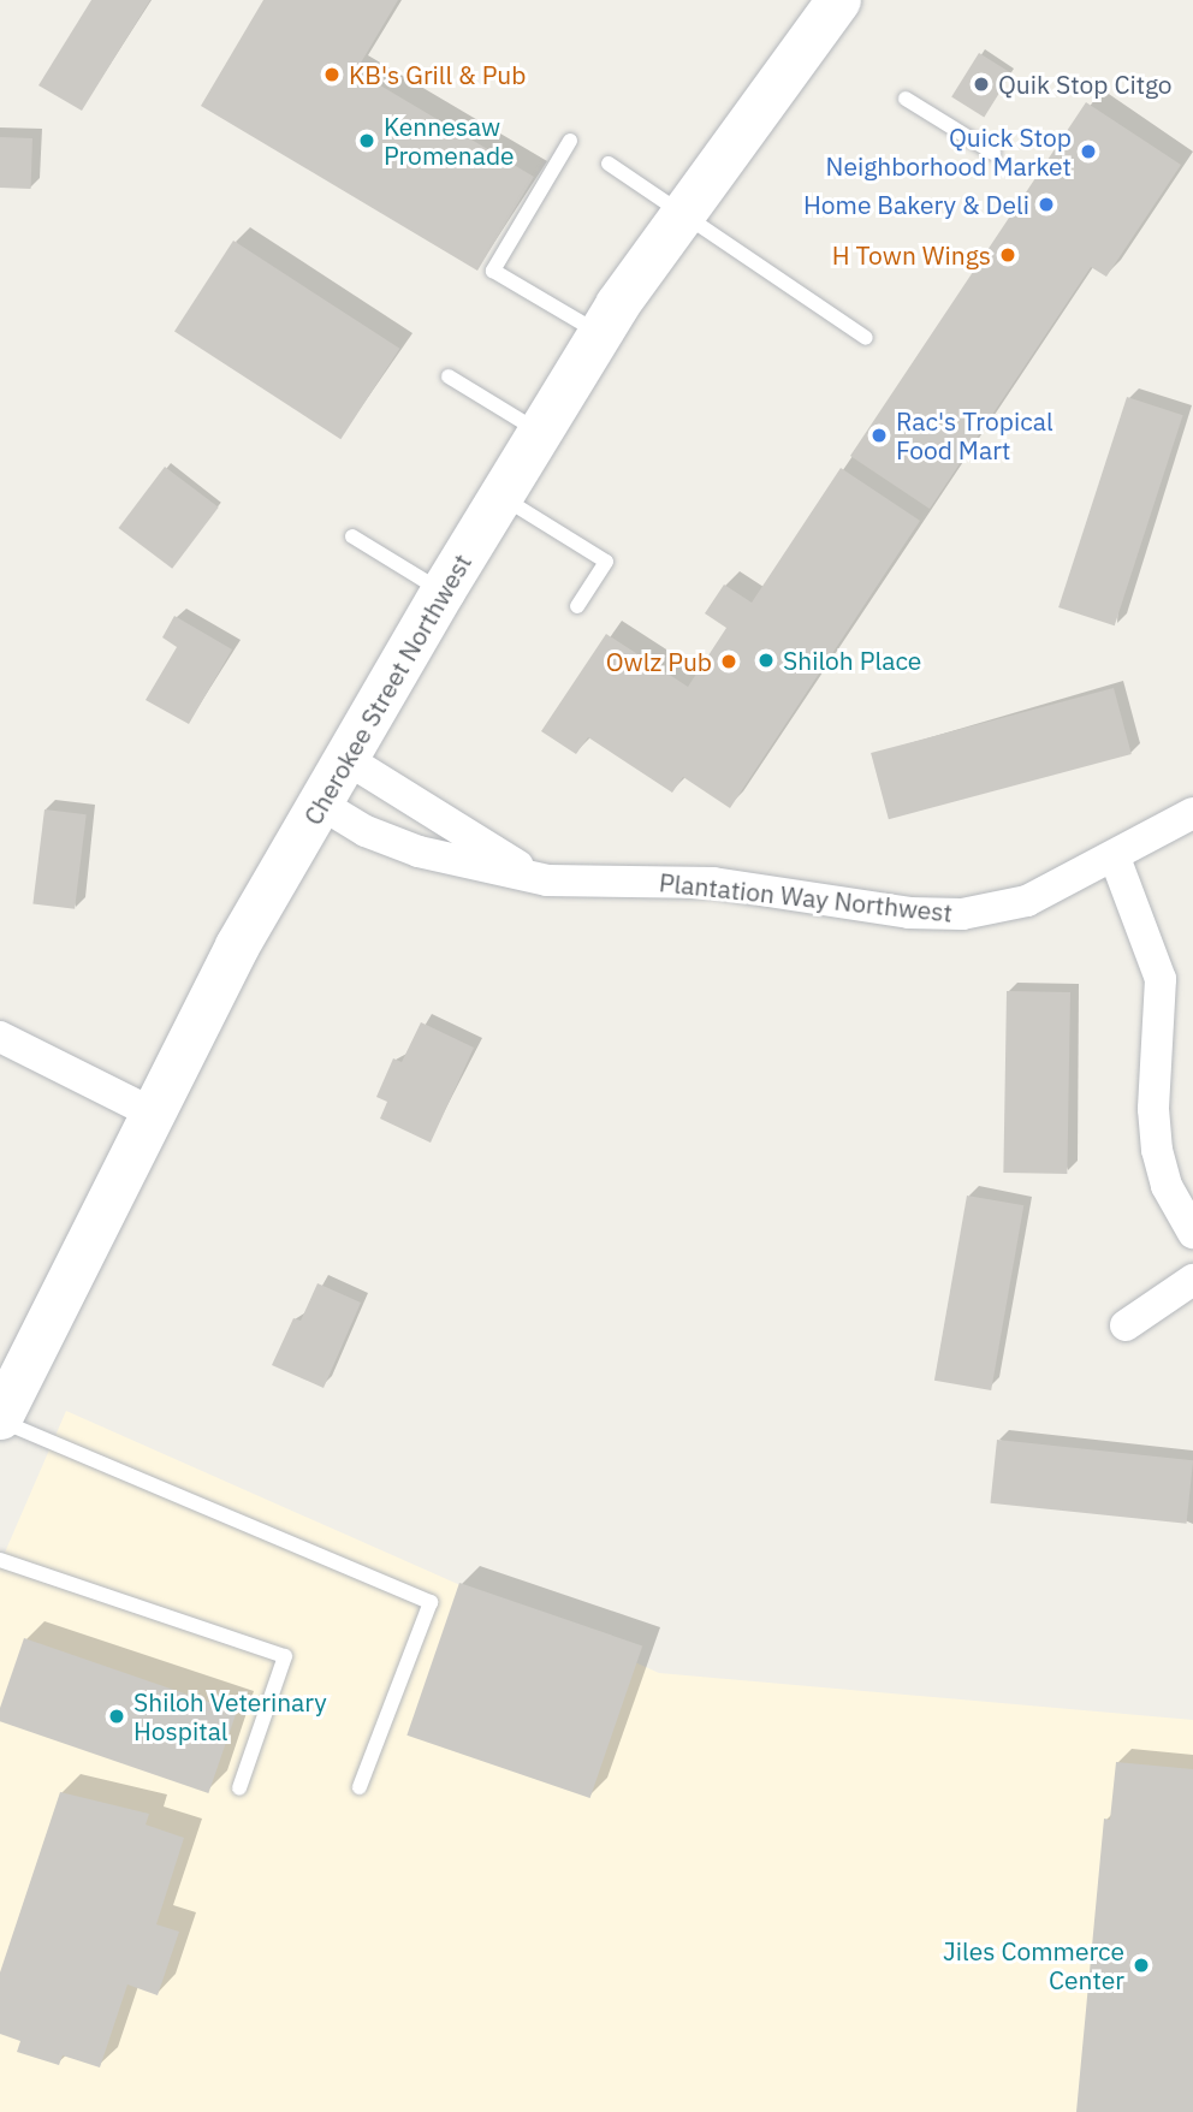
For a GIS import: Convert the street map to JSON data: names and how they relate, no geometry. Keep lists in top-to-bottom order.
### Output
{
  "streets": {
    "main road": ["Cherokee Street Northwest"],
    "street": ["Plantation Way Northwest"]
  },
  "crossings": [
    ["Cherokee Street Northwest", "Plantation Way Northwest"]
  ],
  "places": [
    "KB's Grill & Pub",
    "Quik Stop Citgo",
    "Kennesaw Promenade",
    "Quick Stop Neighborhood Market",
    "Home Bakery & Deli",
    "H Town Wings",
    "Rac's Tropical Food Mart",
    "Shiloh Place",
    "Owlz Pub",
    "Shiloh Veterinary Hospital",
    "Jiles Commerce Center"
  ]
}
